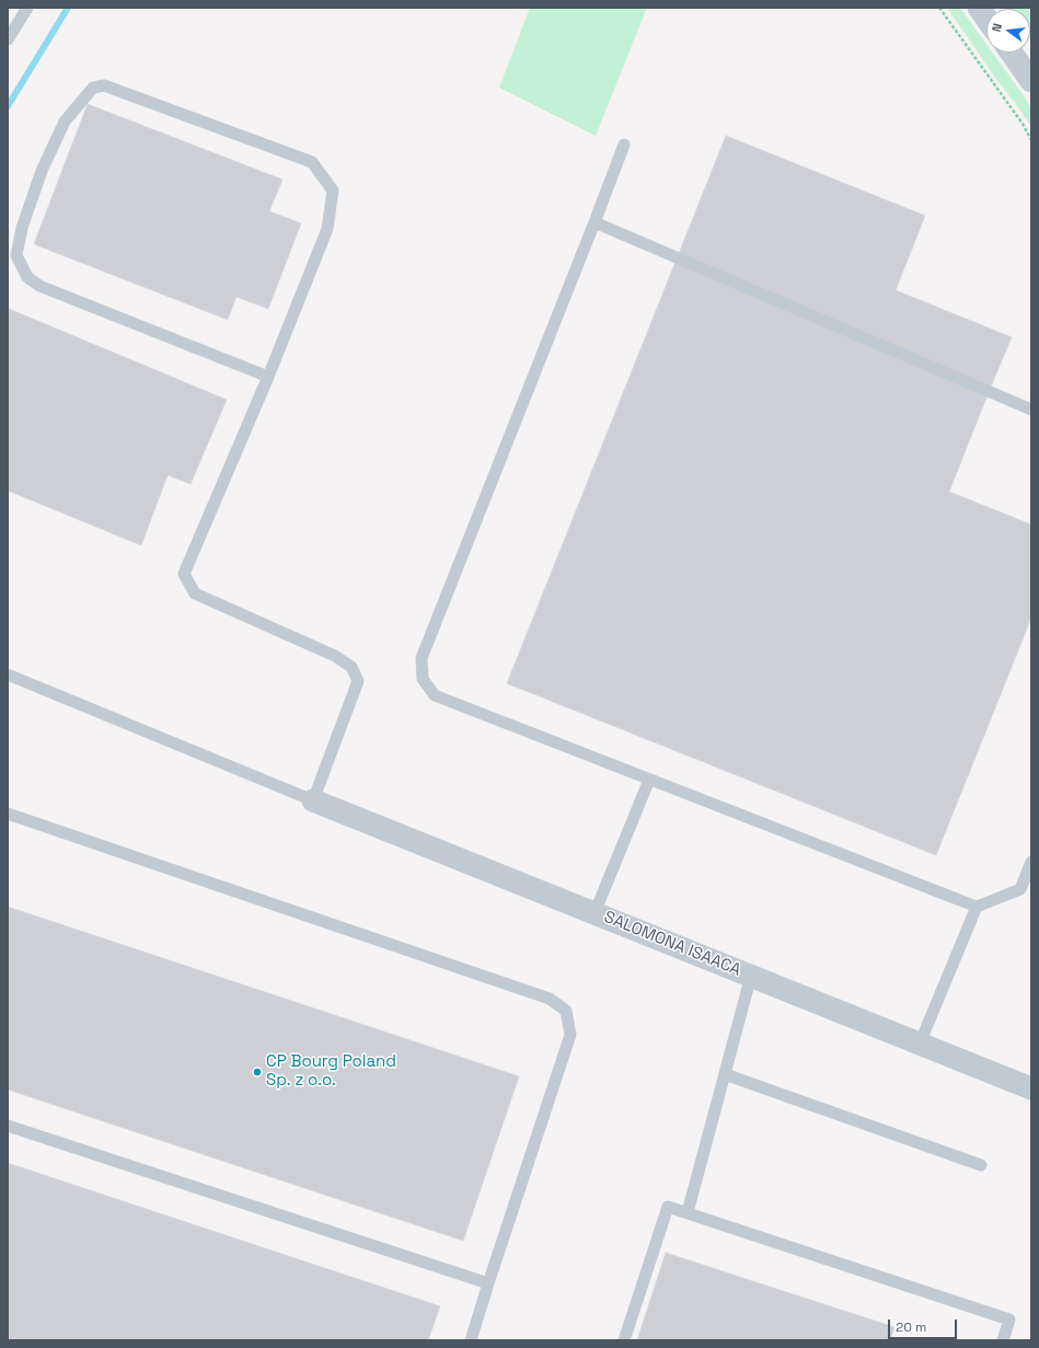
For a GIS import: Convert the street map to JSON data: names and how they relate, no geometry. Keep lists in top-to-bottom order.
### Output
{
  "streets": {
    "street": ["SALOMONA ISAACA"]
  },
  "places": ["CP Bourg Poland Sp. z o.o."],
  "scale_bar": "20 m",
  "north": "left"
}
